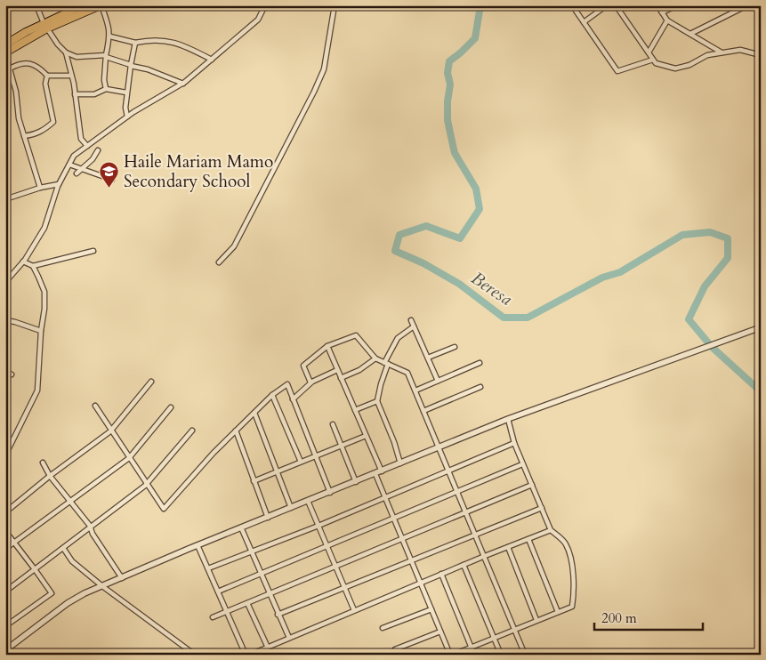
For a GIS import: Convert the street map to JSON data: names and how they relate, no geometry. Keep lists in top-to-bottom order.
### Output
{
  "water": ["Beresa"],
  "places": {
    "school or university": ["Haile Mariam Mamo Secondary School"]
  },
  "scale_bar": "200 m"
}
